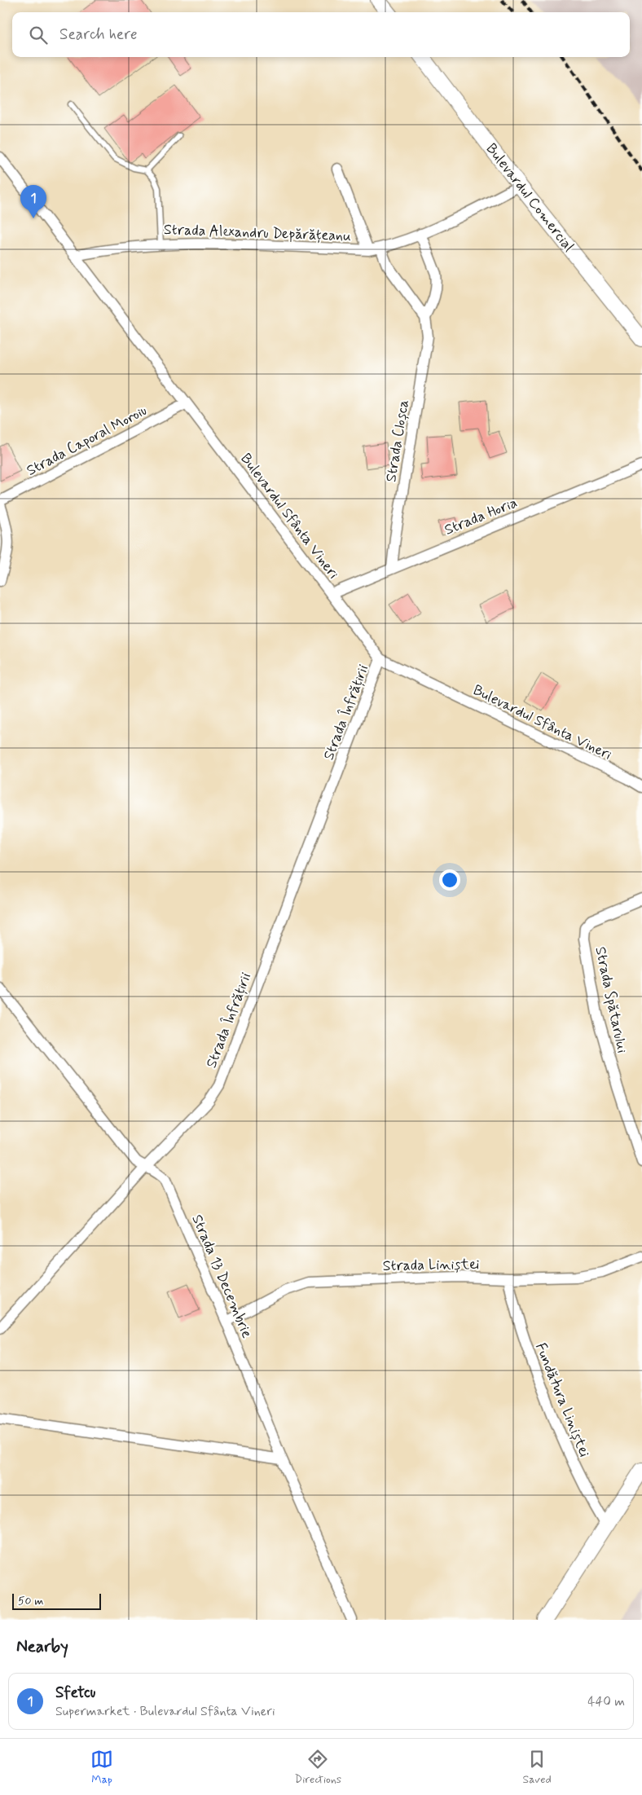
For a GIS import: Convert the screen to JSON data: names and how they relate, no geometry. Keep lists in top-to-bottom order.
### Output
{
  "streets": {
    "main road": ["Bulevardul Comercial"],
    "street": [
      "Strada Alexandru Depărățeanu",
      "Strada Caporal Moroiu",
      "Strada Cloșca",
      "Bulevardul Sfânta Vineri",
      "Strada Horia",
      "Strada Înfrățirii",
      "Strada Spătarului",
      "Strada Liniștei",
      "Strada 13 Decembrie",
      "Fundătura Liniștei"
    ]
  },
  "crossings": [
    ["Bulevardul Comercial", "Strada Alexandru Depărățeanu"],
    ["Strada Alexandru Depărățeanu", "Strada Cloșca"],
    ["Strada Alexandru Depărățeanu", "Bulevardul Sfânta Vineri"],
    ["Strada Caporal Moroiu", "Bulevardul Sfânta Vineri"],
    ["Strada Cloșca", "Strada Horia"],
    ["Bulevardul Sfânta Vineri", "Strada Horia"],
    ["Bulevardul Sfânta Vineri", "Strada Înfrățirii"],
    ["Strada Înfrățirii", "Strada 13 Decembrie"],
    ["Strada Liniștei", "Strada 13 Decembrie"],
    ["Strada Liniștei", "Fundătura Liniștei"]
  ],
  "scale_bar": "50 m",
  "page": {
    "search": "Search here",
    "pins": "1",
    "scale": "50 m",
    "heading": "Nearby",
    "list": [
      {
        "mark": "1",
        "name": "Sfetcu",
        "note": "Supermarket · Bulevardul Sfânta Vineri",
        "value": "440 m"
      }
    ],
    "nav": ["Map", "Directions", "Saved"]
  }
}
